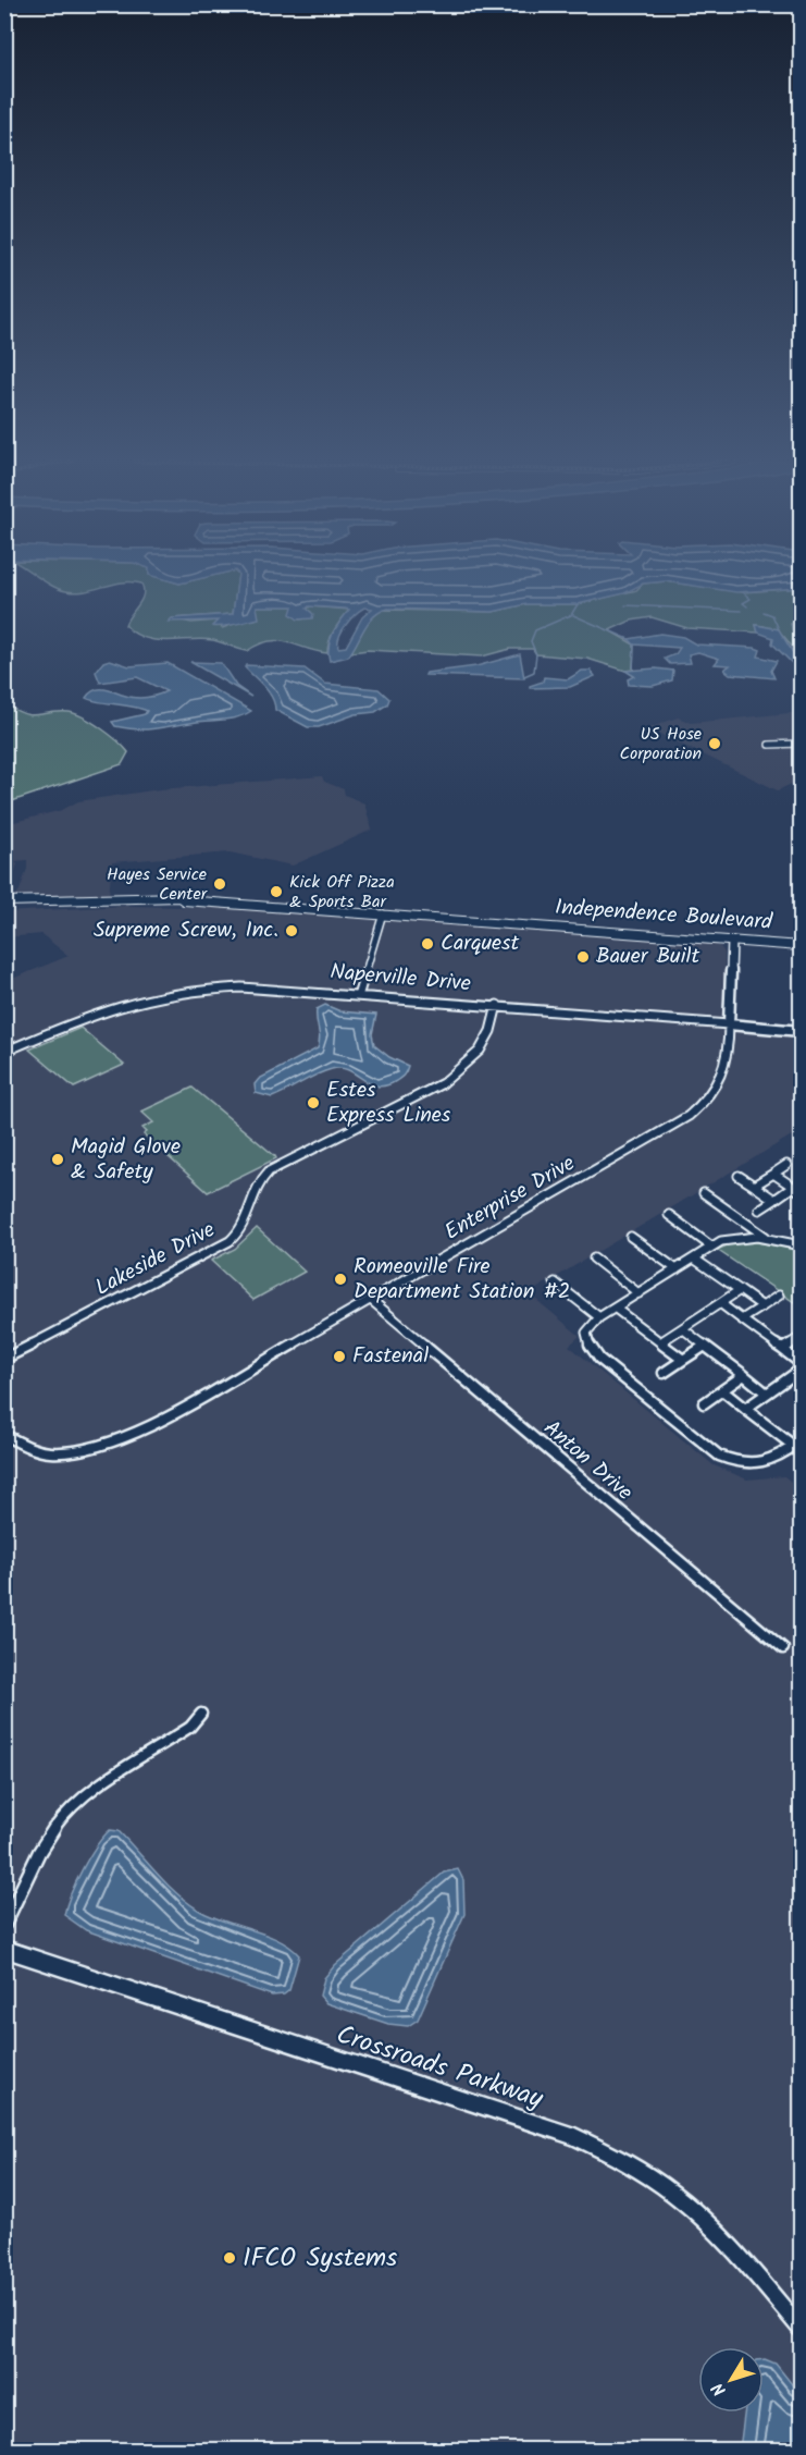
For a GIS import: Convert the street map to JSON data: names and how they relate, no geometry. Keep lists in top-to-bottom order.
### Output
{
  "streets": {
    "main road": ["Independence Boulevard"],
    "street": [
      "Naperville Drive",
      "Enterprise Drive",
      "Lakeside Drive",
      "Anton Drive",
      "Crossroads Parkway"
    ]
  },
  "crossings": [
    ["Independence Boulevard", "Enterprise Drive"],
    ["Naperville Drive", "Enterprise Drive"],
    ["Naperville Drive", "Lakeside Drive"],
    ["Enterprise Drive", "Anton Drive"]
  ],
  "places": [
    "US Hose Corporation",
    "Hayes Service Center",
    "Kick Off Pizza & Sports Bar",
    "Supreme Screw, Inc.",
    "Carquest",
    "Bauer Built",
    "Estes Express Lines",
    "Magid Glove & Safety",
    "Romeoville Fire Department Station #2",
    "Fastenal",
    "IFCO Systems"
  ],
  "north": "bottom left"
}
